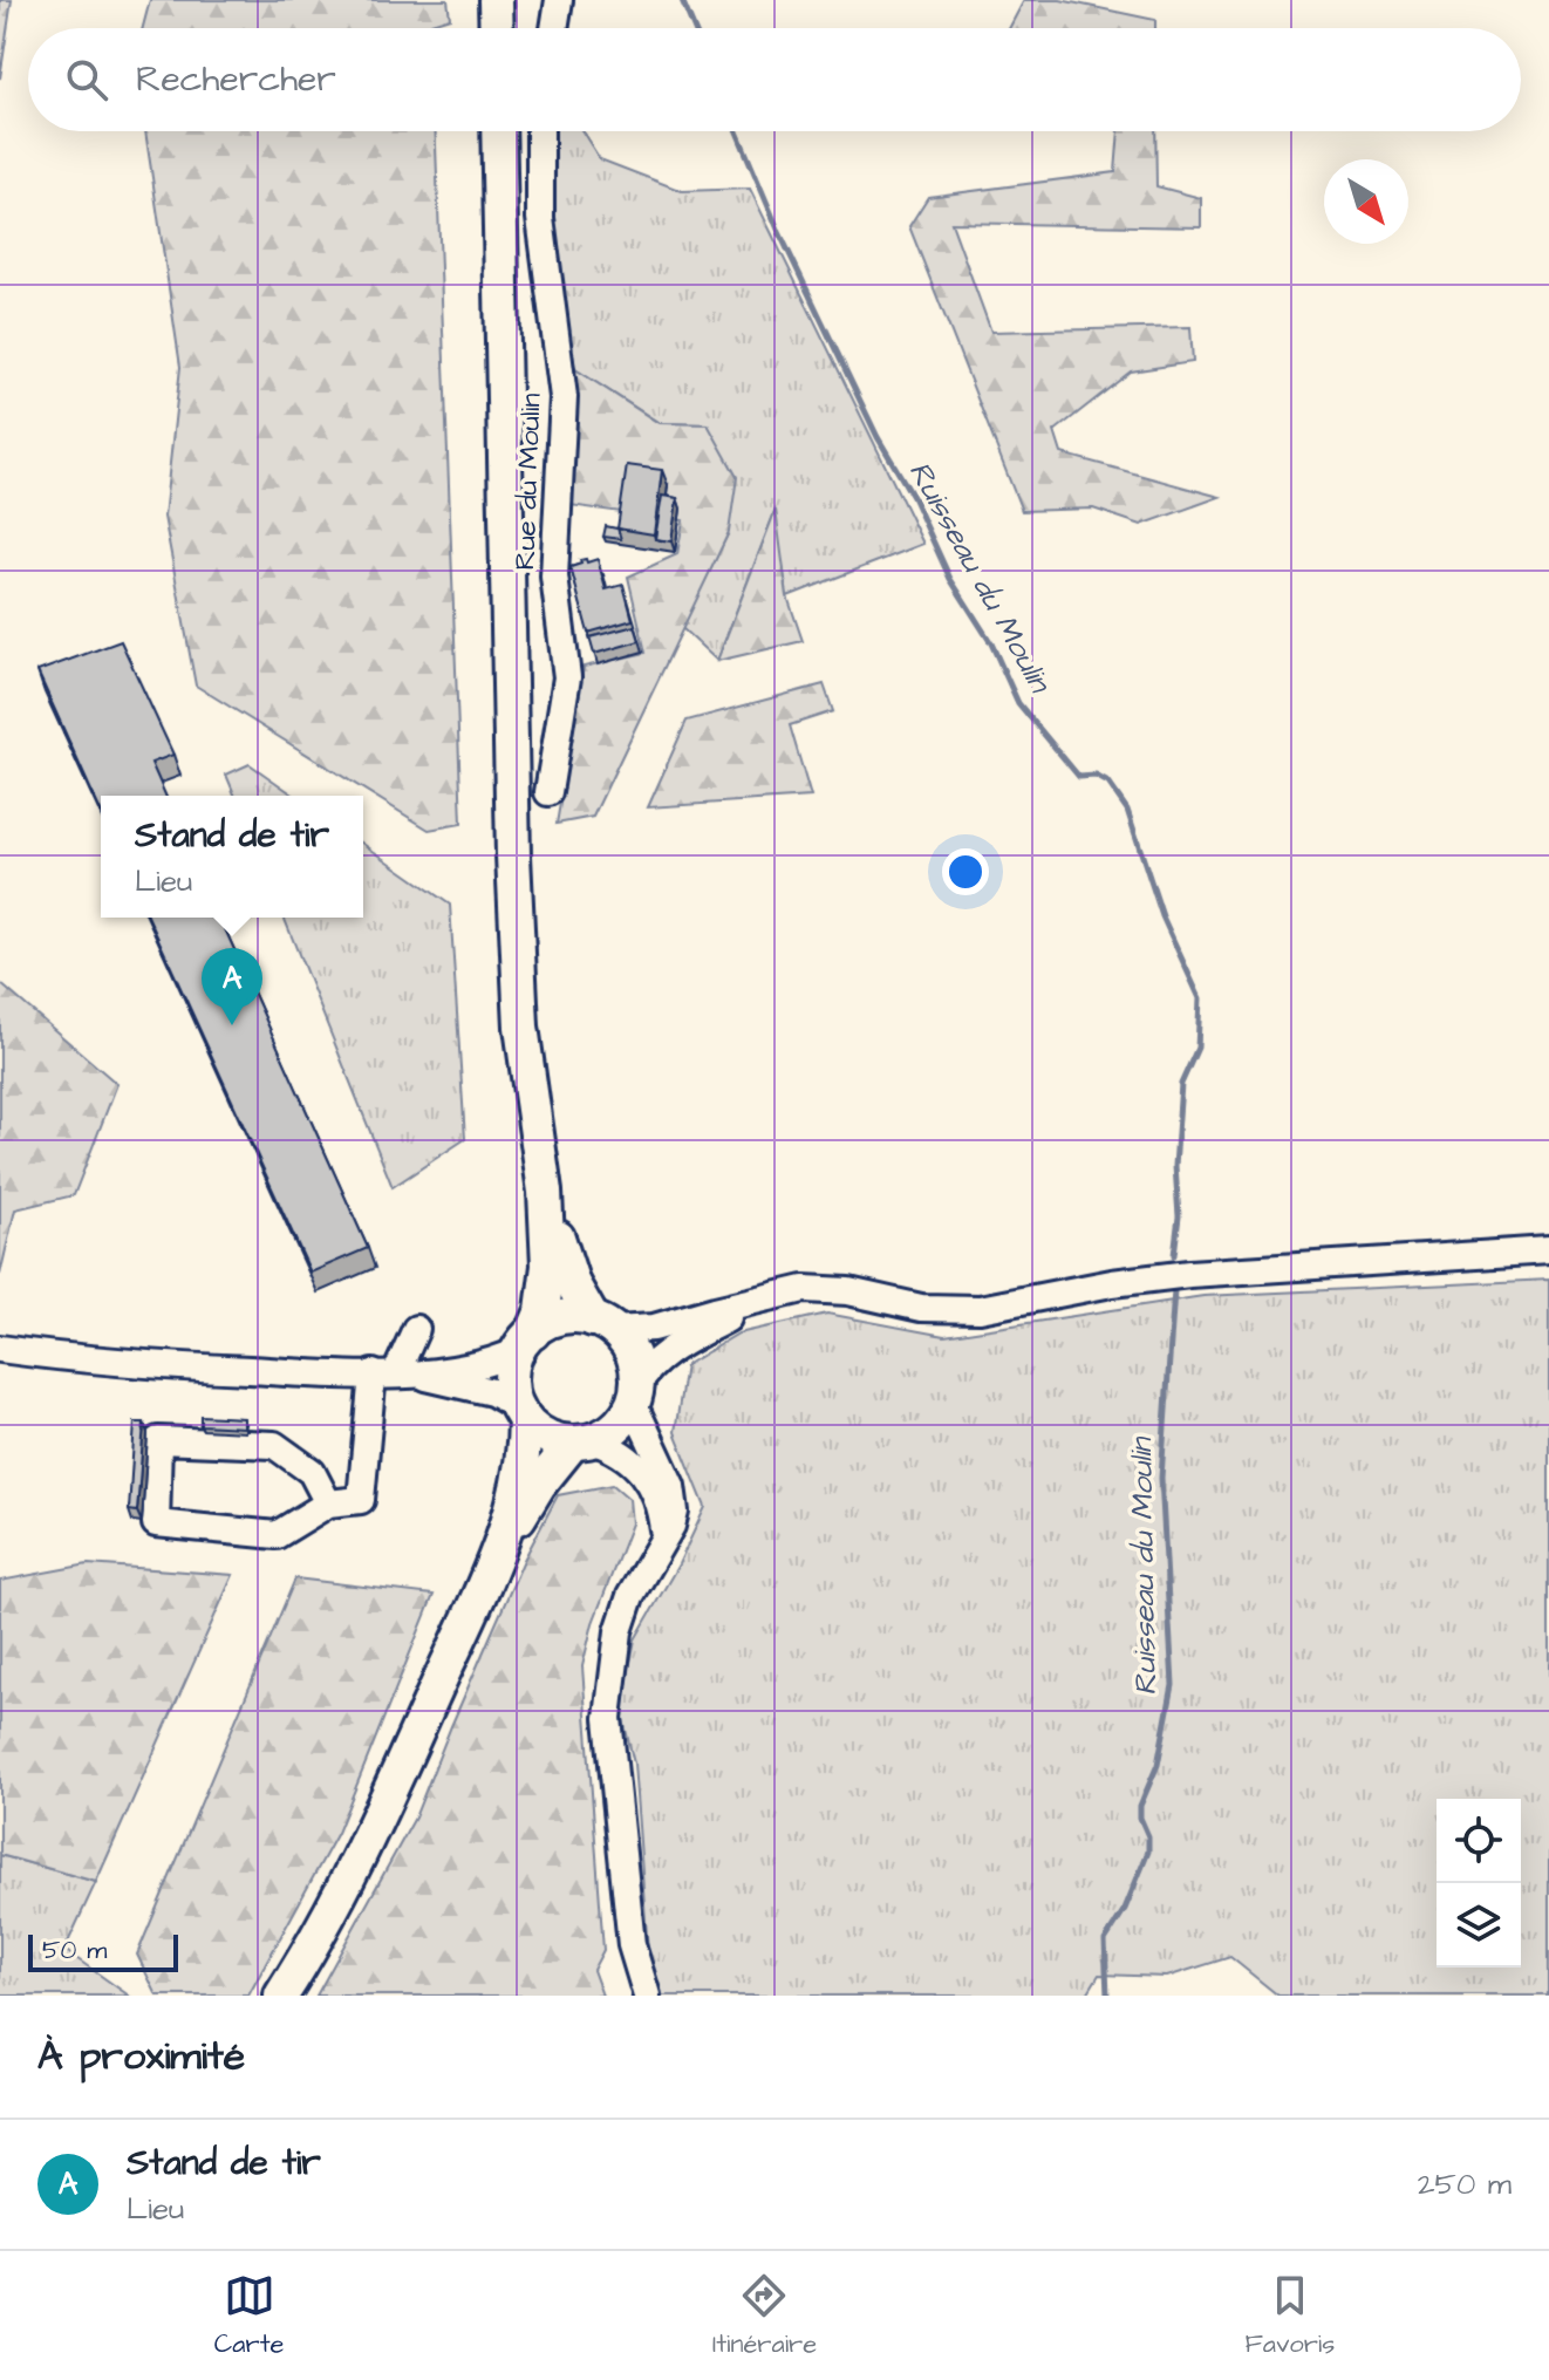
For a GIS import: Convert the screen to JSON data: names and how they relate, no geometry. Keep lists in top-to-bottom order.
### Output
{
  "streets": {
    "street": ["Rue du Moulin"]
  },
  "water": ["Ruisseau du Moulin"],
  "scale_bar": "50 m",
  "north": "bottom right",
  "page": {
    "search": "Rechercher",
    "popup": ["Stand de tir", "Lieu"],
    "pins": "A",
    "scale": "50 m",
    "heading": "À proximité",
    "list": [
      {
        "mark": "A",
        "name": "Stand de tir",
        "note": "Lieu",
        "value": "250 m"
      }
    ],
    "nav": ["Carte", "Itinéraire", "Favoris"]
  }
}
